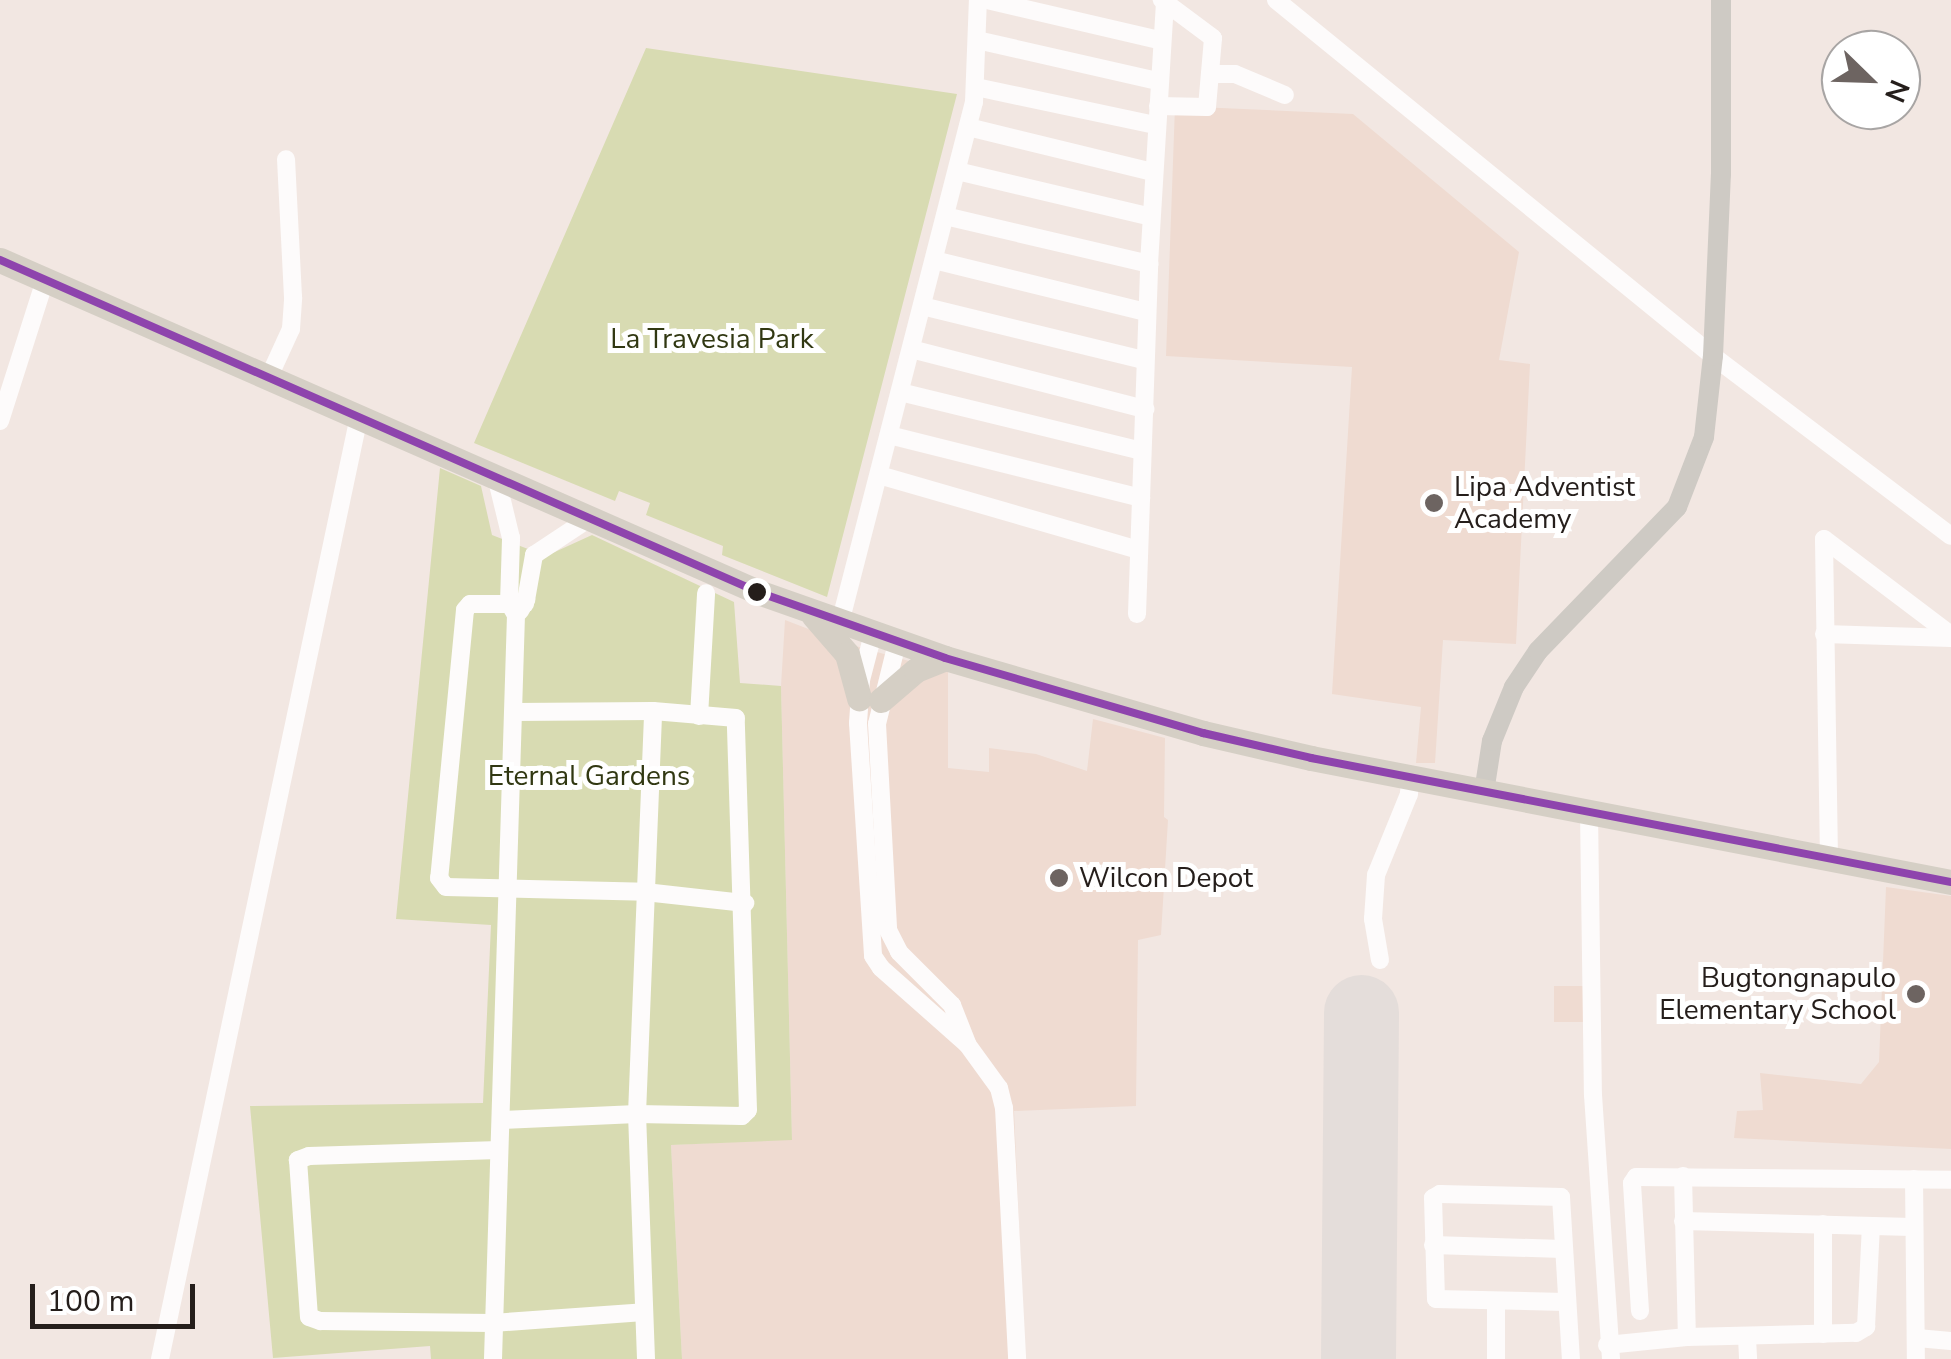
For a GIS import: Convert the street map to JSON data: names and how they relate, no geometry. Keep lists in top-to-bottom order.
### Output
{
  "parks": ["La Travesia Park", "Eternal Gardens"],
  "places": ["Lipa Adventist Academy", "Wilcon Depot", "Bugtongnapulo Elementary School"],
  "scale_bar": "100 m",
  "north": "bottom right"
}
